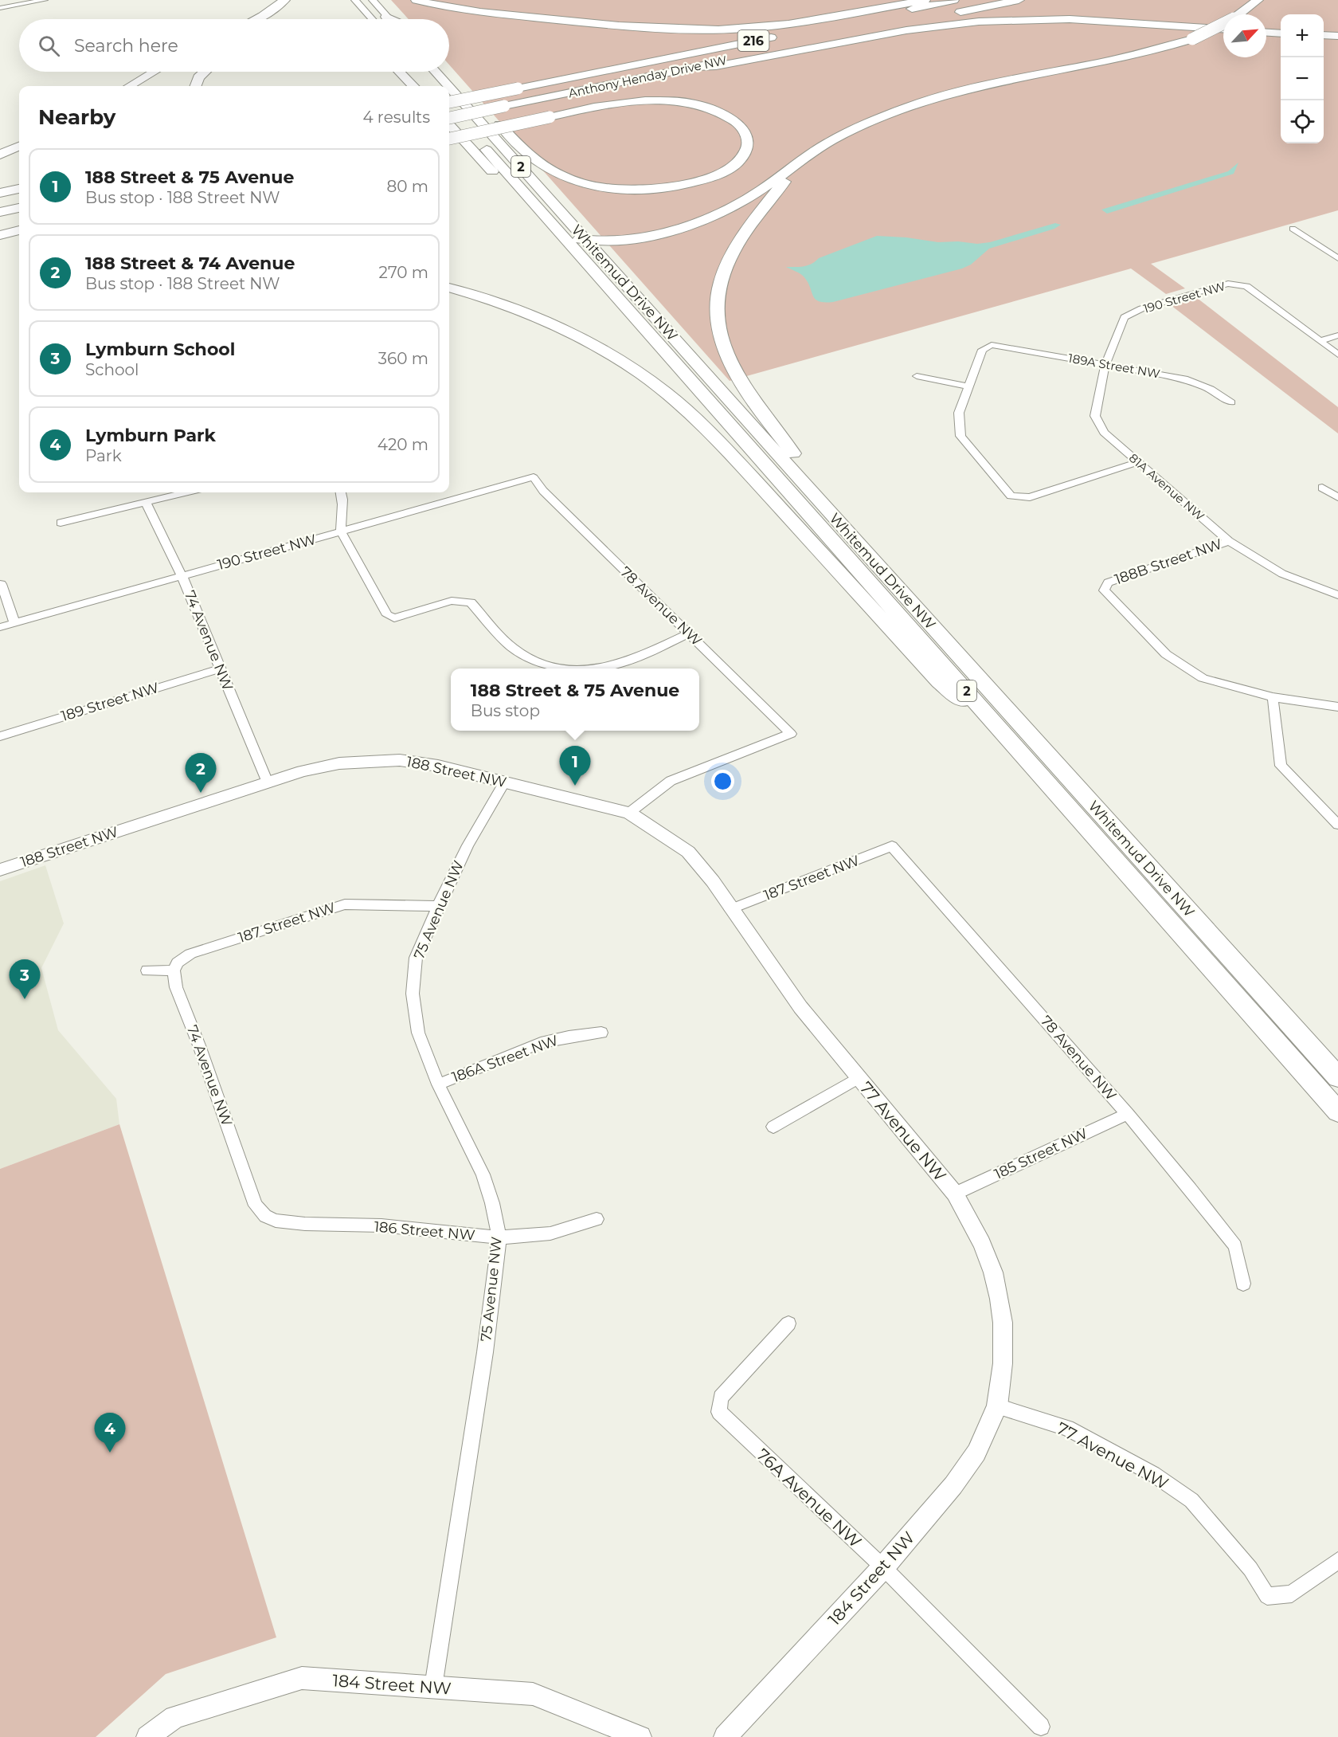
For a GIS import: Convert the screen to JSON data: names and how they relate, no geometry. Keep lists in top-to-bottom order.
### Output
{
  "streets": {
    "highway": [
      "216",
      "Anthony Henday Drive NW",
      "2",
      "Whitemud Drive NW"
    ],
    "street": [
      "190 Street NW",
      "189A Street NW",
      "81A Avenue NW",
      "188B Street NW",
      "78 Avenue NW",
      "74 Avenue NW",
      "189 Street NW",
      "188 Street NW",
      "187 Street NW",
      "75 Avenue NW",
      "186A Street NW",
      "77 Avenue NW",
      "185 Street NW",
      "186 Street NW",
      "76A Avenue NW",
      "184 Street NW"
    ]
  },
  "crossings": [
    ["190 Street NW", "81A Avenue NW"],
    ["190 Street NW", "78 Avenue NW"],
    ["190 Street NW", "74 Avenue NW"],
    ["189A Street NW", "81A Avenue NW"],
    ["81A Avenue NW", "188B Street NW"],
    ["78 Avenue NW", "188 Street NW"],
    ["78 Avenue NW", "187 Street NW"],
    ["78 Avenue NW", "77 Avenue NW"],
    ["78 Avenue NW", "185 Street NW"],
    ["74 Avenue NW", "189 Street NW"],
    ["74 Avenue NW", "188 Street NW"],
    ["74 Avenue NW", "187 Street NW"],
    ["74 Avenue NW", "186 Street NW"],
    ["188 Street NW", "75 Avenue NW"],
    ["188 Street NW", "77 Avenue NW"],
    ["187 Street NW", "75 Avenue NW"],
    ["187 Street NW", "77 Avenue NW"],
    ["75 Avenue NW", "186A Street NW"],
    ["75 Avenue NW", "186 Street NW"],
    ["75 Avenue NW", "184 Street NW"],
    ["77 Avenue NW", "185 Street NW"],
    ["77 Avenue NW", "184 Street NW"],
    ["76A Avenue NW", "184 Street NW"]
  ],
  "north": "top right",
  "page": {
    "map_buttons": ["+", "−"],
    "search": "Search here",
    "heading": ["Nearby", "4 results"],
    "list": [
      {
        "mark": "1",
        "name": "188 Street & 75 Avenue",
        "note": "Bus stop · 188 Street NW",
        "value": "80 m"
      },
      {
        "mark": "2",
        "name": "188 Street & 74 Avenue",
        "note": "Bus stop · 188 Street NW",
        "value": "270 m"
      },
      {
        "mark": "3",
        "name": "Lymburn School",
        "note": "School",
        "value": "360 m"
      },
      {
        "mark": "4",
        "name": "Lymburn Park",
        "note": "Park",
        "value": "420 m"
      }
    ],
    "popup": ["188 Street & 75 Avenue", "Bus stop"],
    "pins": [
      "1",
      "2",
      "3",
      "4"
    ]
  }
}
